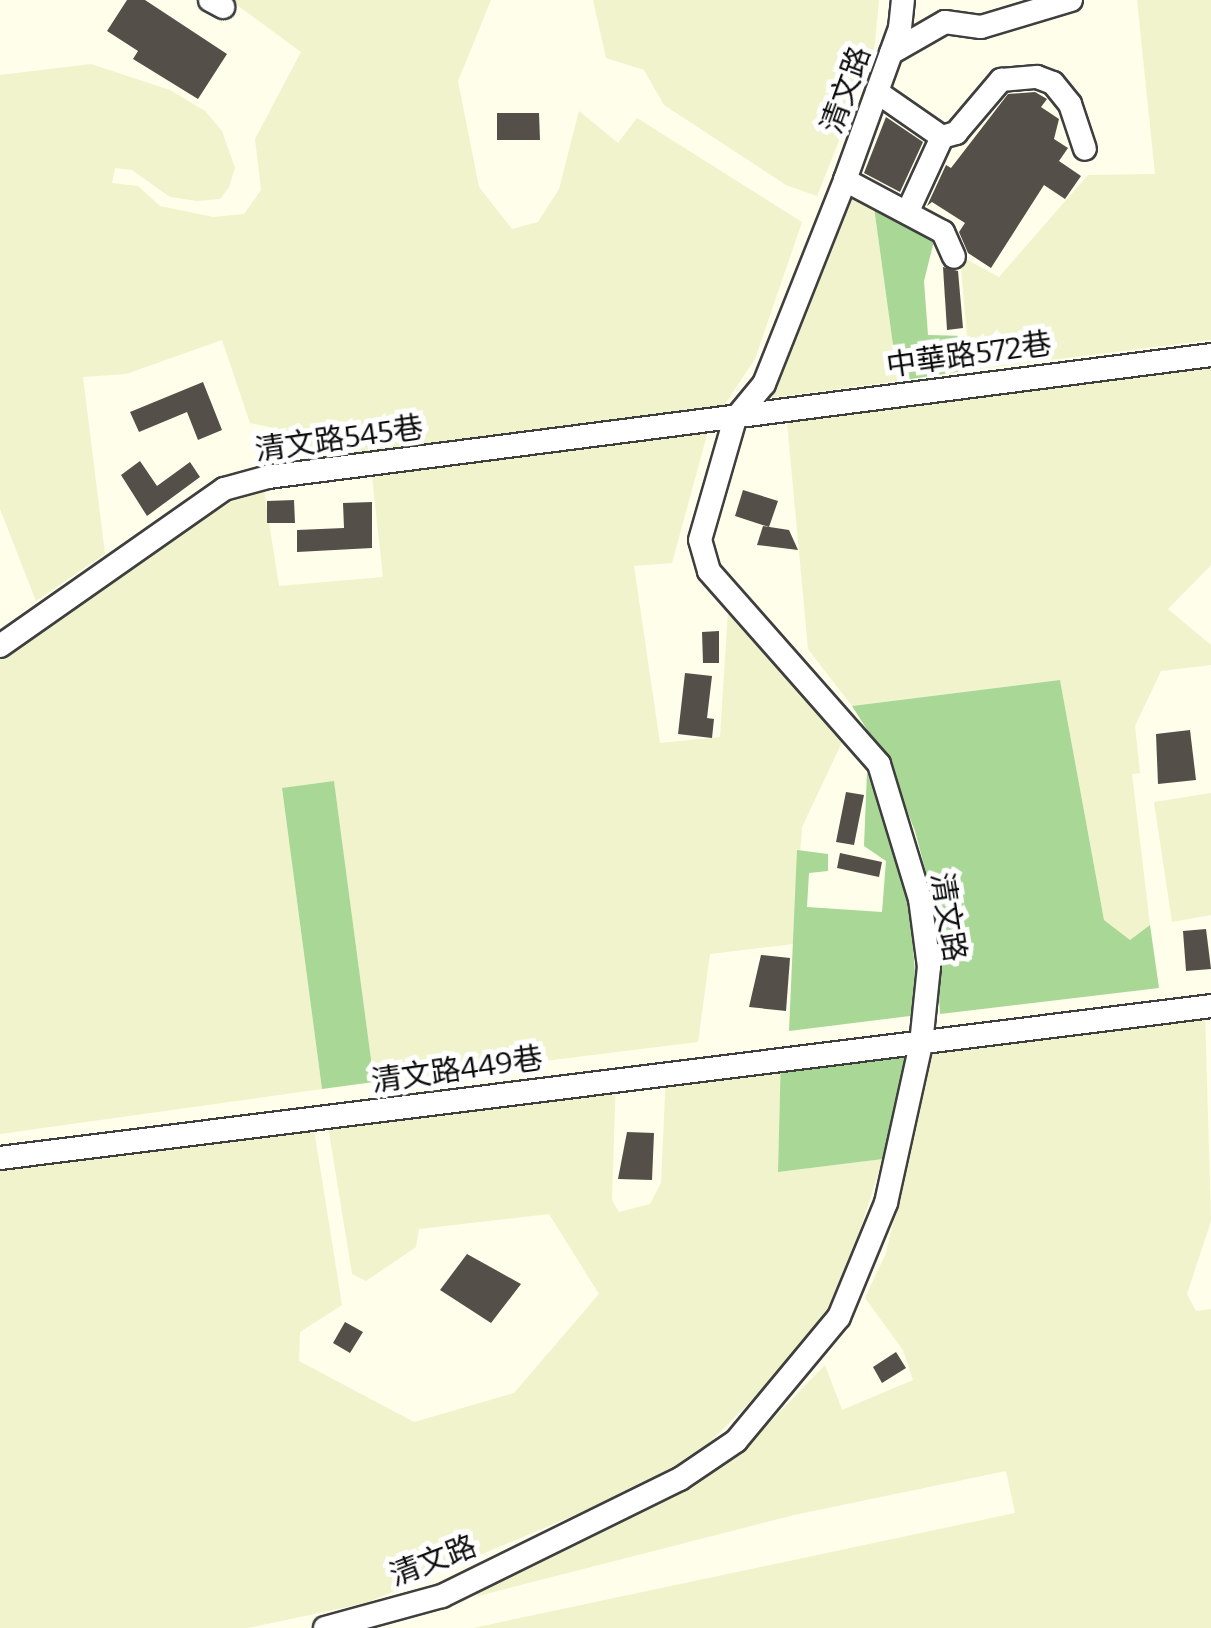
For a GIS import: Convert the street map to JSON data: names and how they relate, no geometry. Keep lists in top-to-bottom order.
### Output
{
  "streets": {
    "street": [
      "清文路",
      "中華路572巷",
      "清文路545巷",
      "清文路449巷"
    ]
  },
  "crossings": [
    ["清文路", "中華路572巷"],
    ["清文路", "清文路545巷"],
    ["清文路", "清文路449巷"],
    ["中華路572巷", "清文路545巷"]
  ]
}
